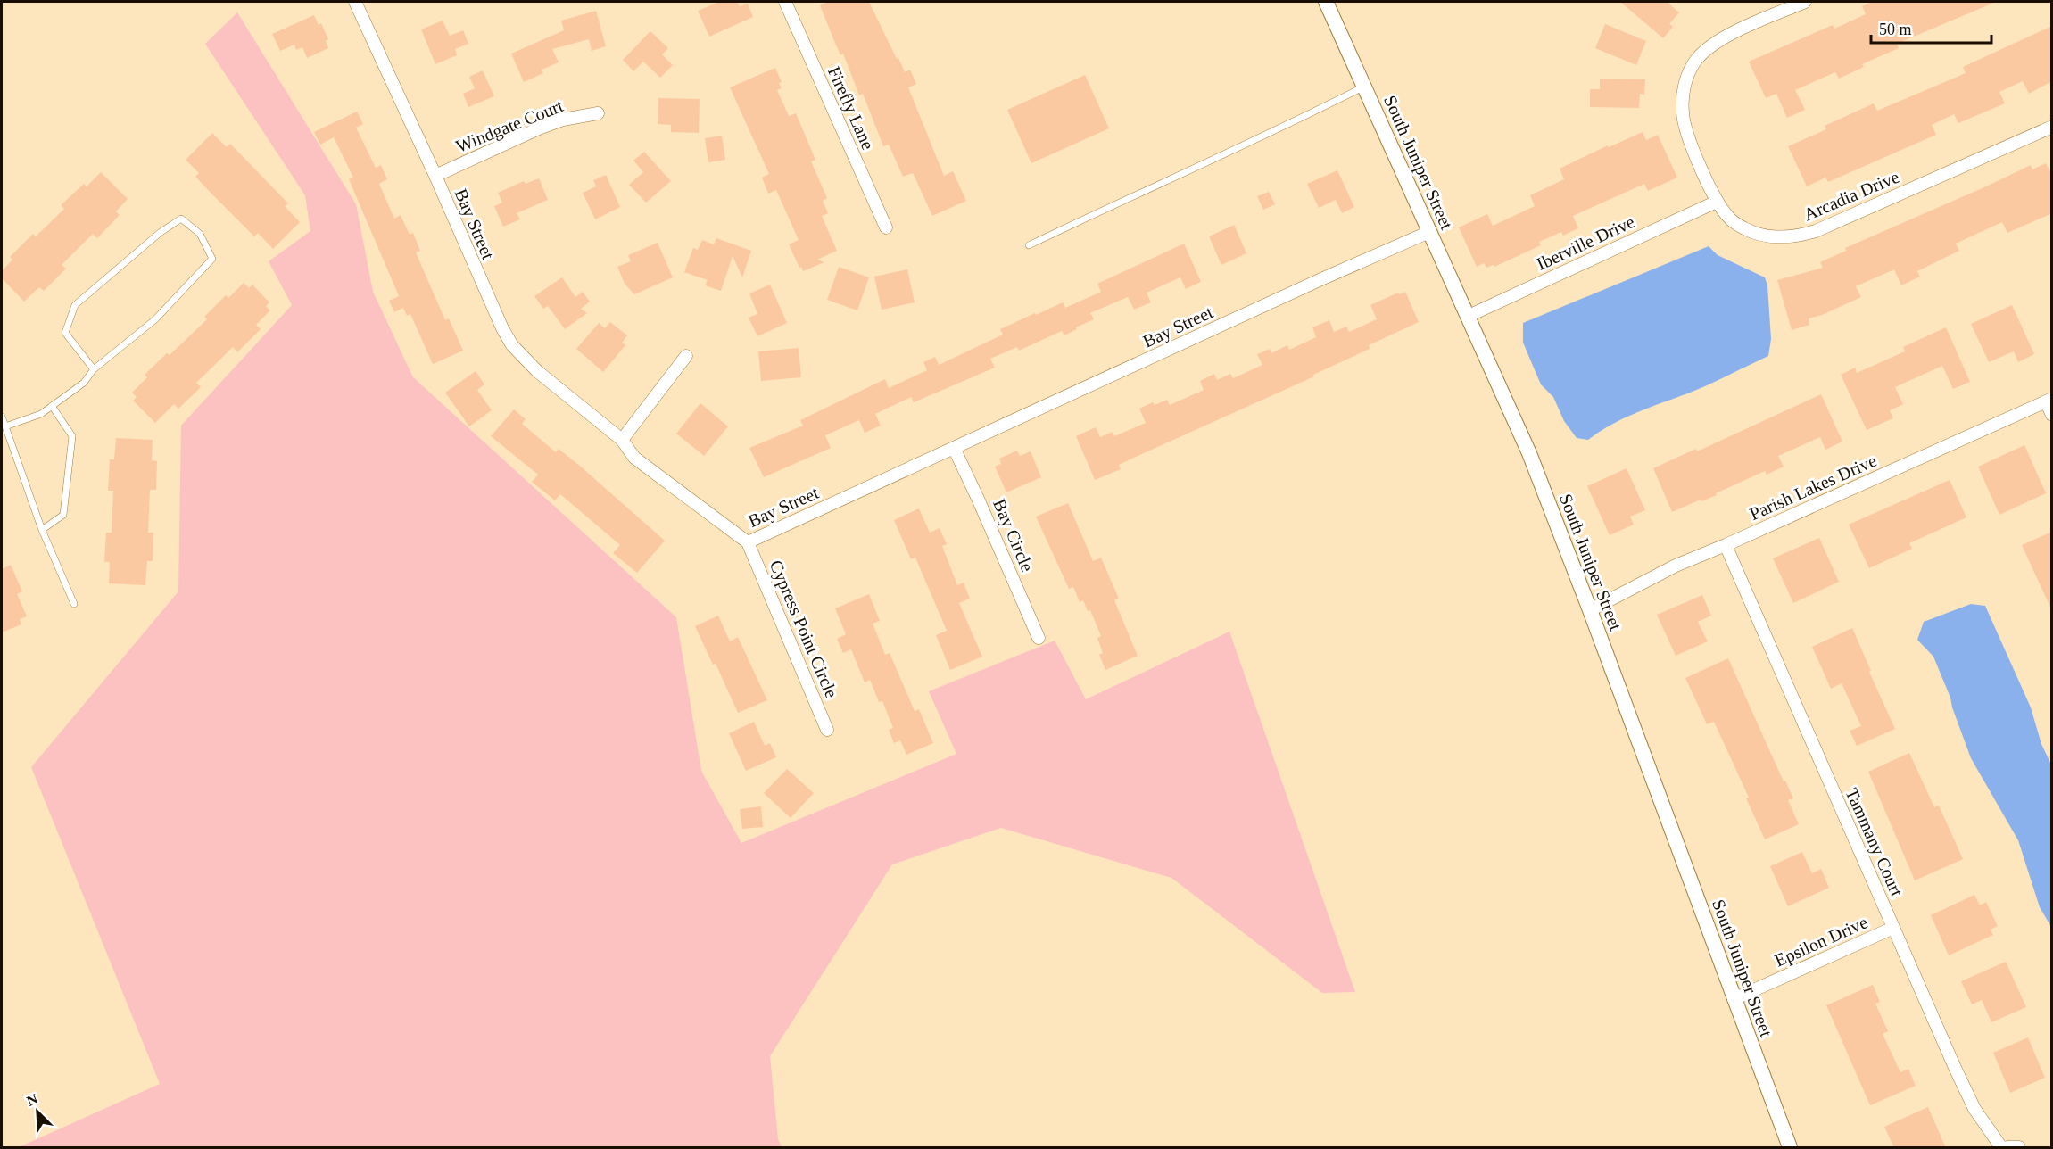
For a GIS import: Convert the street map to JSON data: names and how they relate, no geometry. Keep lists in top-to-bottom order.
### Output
{
  "streets": {
    "street": [
      "Firefly Lane",
      "Windgate Court",
      "South Juniper Street",
      "Arcadia Drive",
      "Bay Street",
      "Iberville Drive",
      "Parish Lakes Drive",
      "Bay Circle",
      "Cypress Point Circle",
      "Tammany Court",
      "Epsilon Drive"
    ]
  },
  "crossings": [
    ["Windgate Court", "Bay Street"],
    ["South Juniper Street", "Bay Street"],
    ["South Juniper Street", "Iberville Drive"],
    ["South Juniper Street", "Parish Lakes Drive"],
    ["South Juniper Street", "Epsilon Drive"],
    ["Arcadia Drive", "Iberville Drive"],
    ["Bay Street", "Bay Circle"],
    ["Bay Street", "Cypress Point Circle"],
    ["Parish Lakes Drive", "Tammany Court"],
    ["Tammany Court", "Epsilon Drive"]
  ],
  "scale_bar": "50 m",
  "north": "top left"
}
